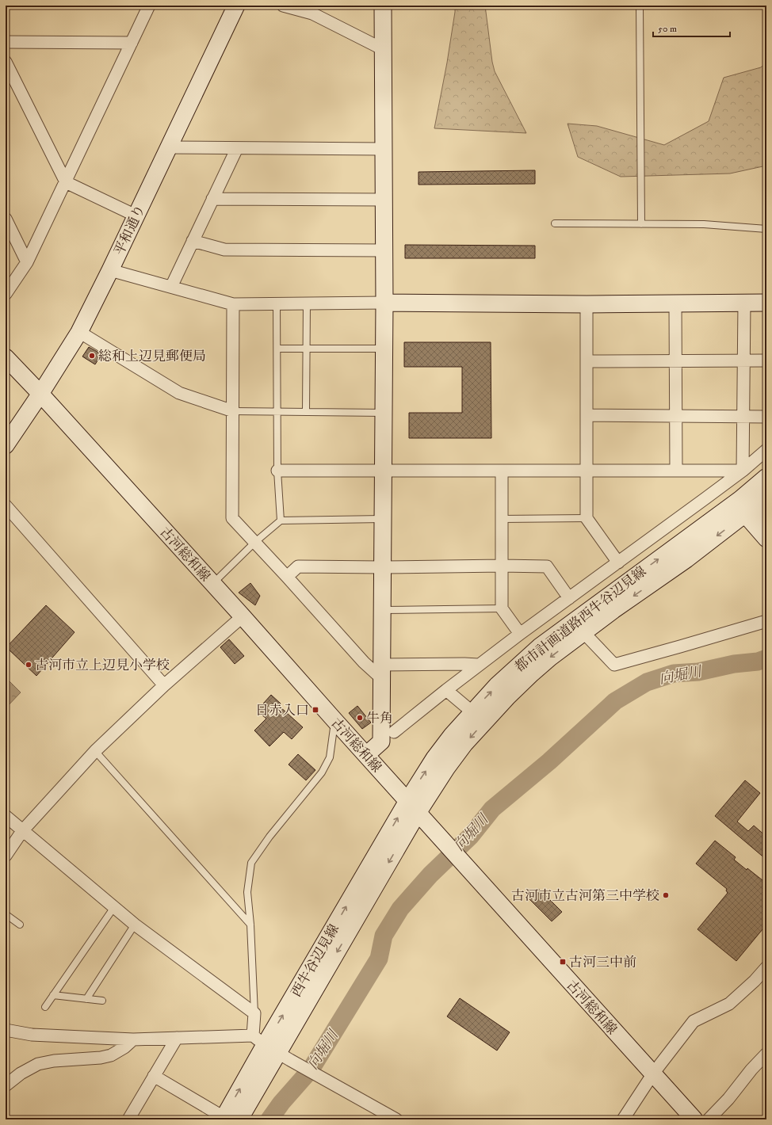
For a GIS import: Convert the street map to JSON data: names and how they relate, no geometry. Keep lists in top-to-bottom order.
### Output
{
  "streets": {
    "street": [
      "平和通り",
      "古河総和線",
      "都市計画道路西牛谷辺見線",
      "西牛谷辺見線"
    ]
  },
  "crossings": [
    ["平和通り", "古河総和線"],
    ["古河総和線", "都市計画道路西牛谷辺見線"],
    ["古河総和線", "西牛谷辺見線"],
    ["都市計画道路西牛谷辺見線", "西牛谷辺見線"]
  ],
  "water": ["向堀川"],
  "places": {
    "other": [
      "総和上辺見郵便局",
      "古河市立上辺見小学校",
      "牛角",
      "古河市立古河第三中学校"
    ],
    "transit": ["日赤入口", "古河三中前"]
  },
  "scale_bar": "50 m"
}
